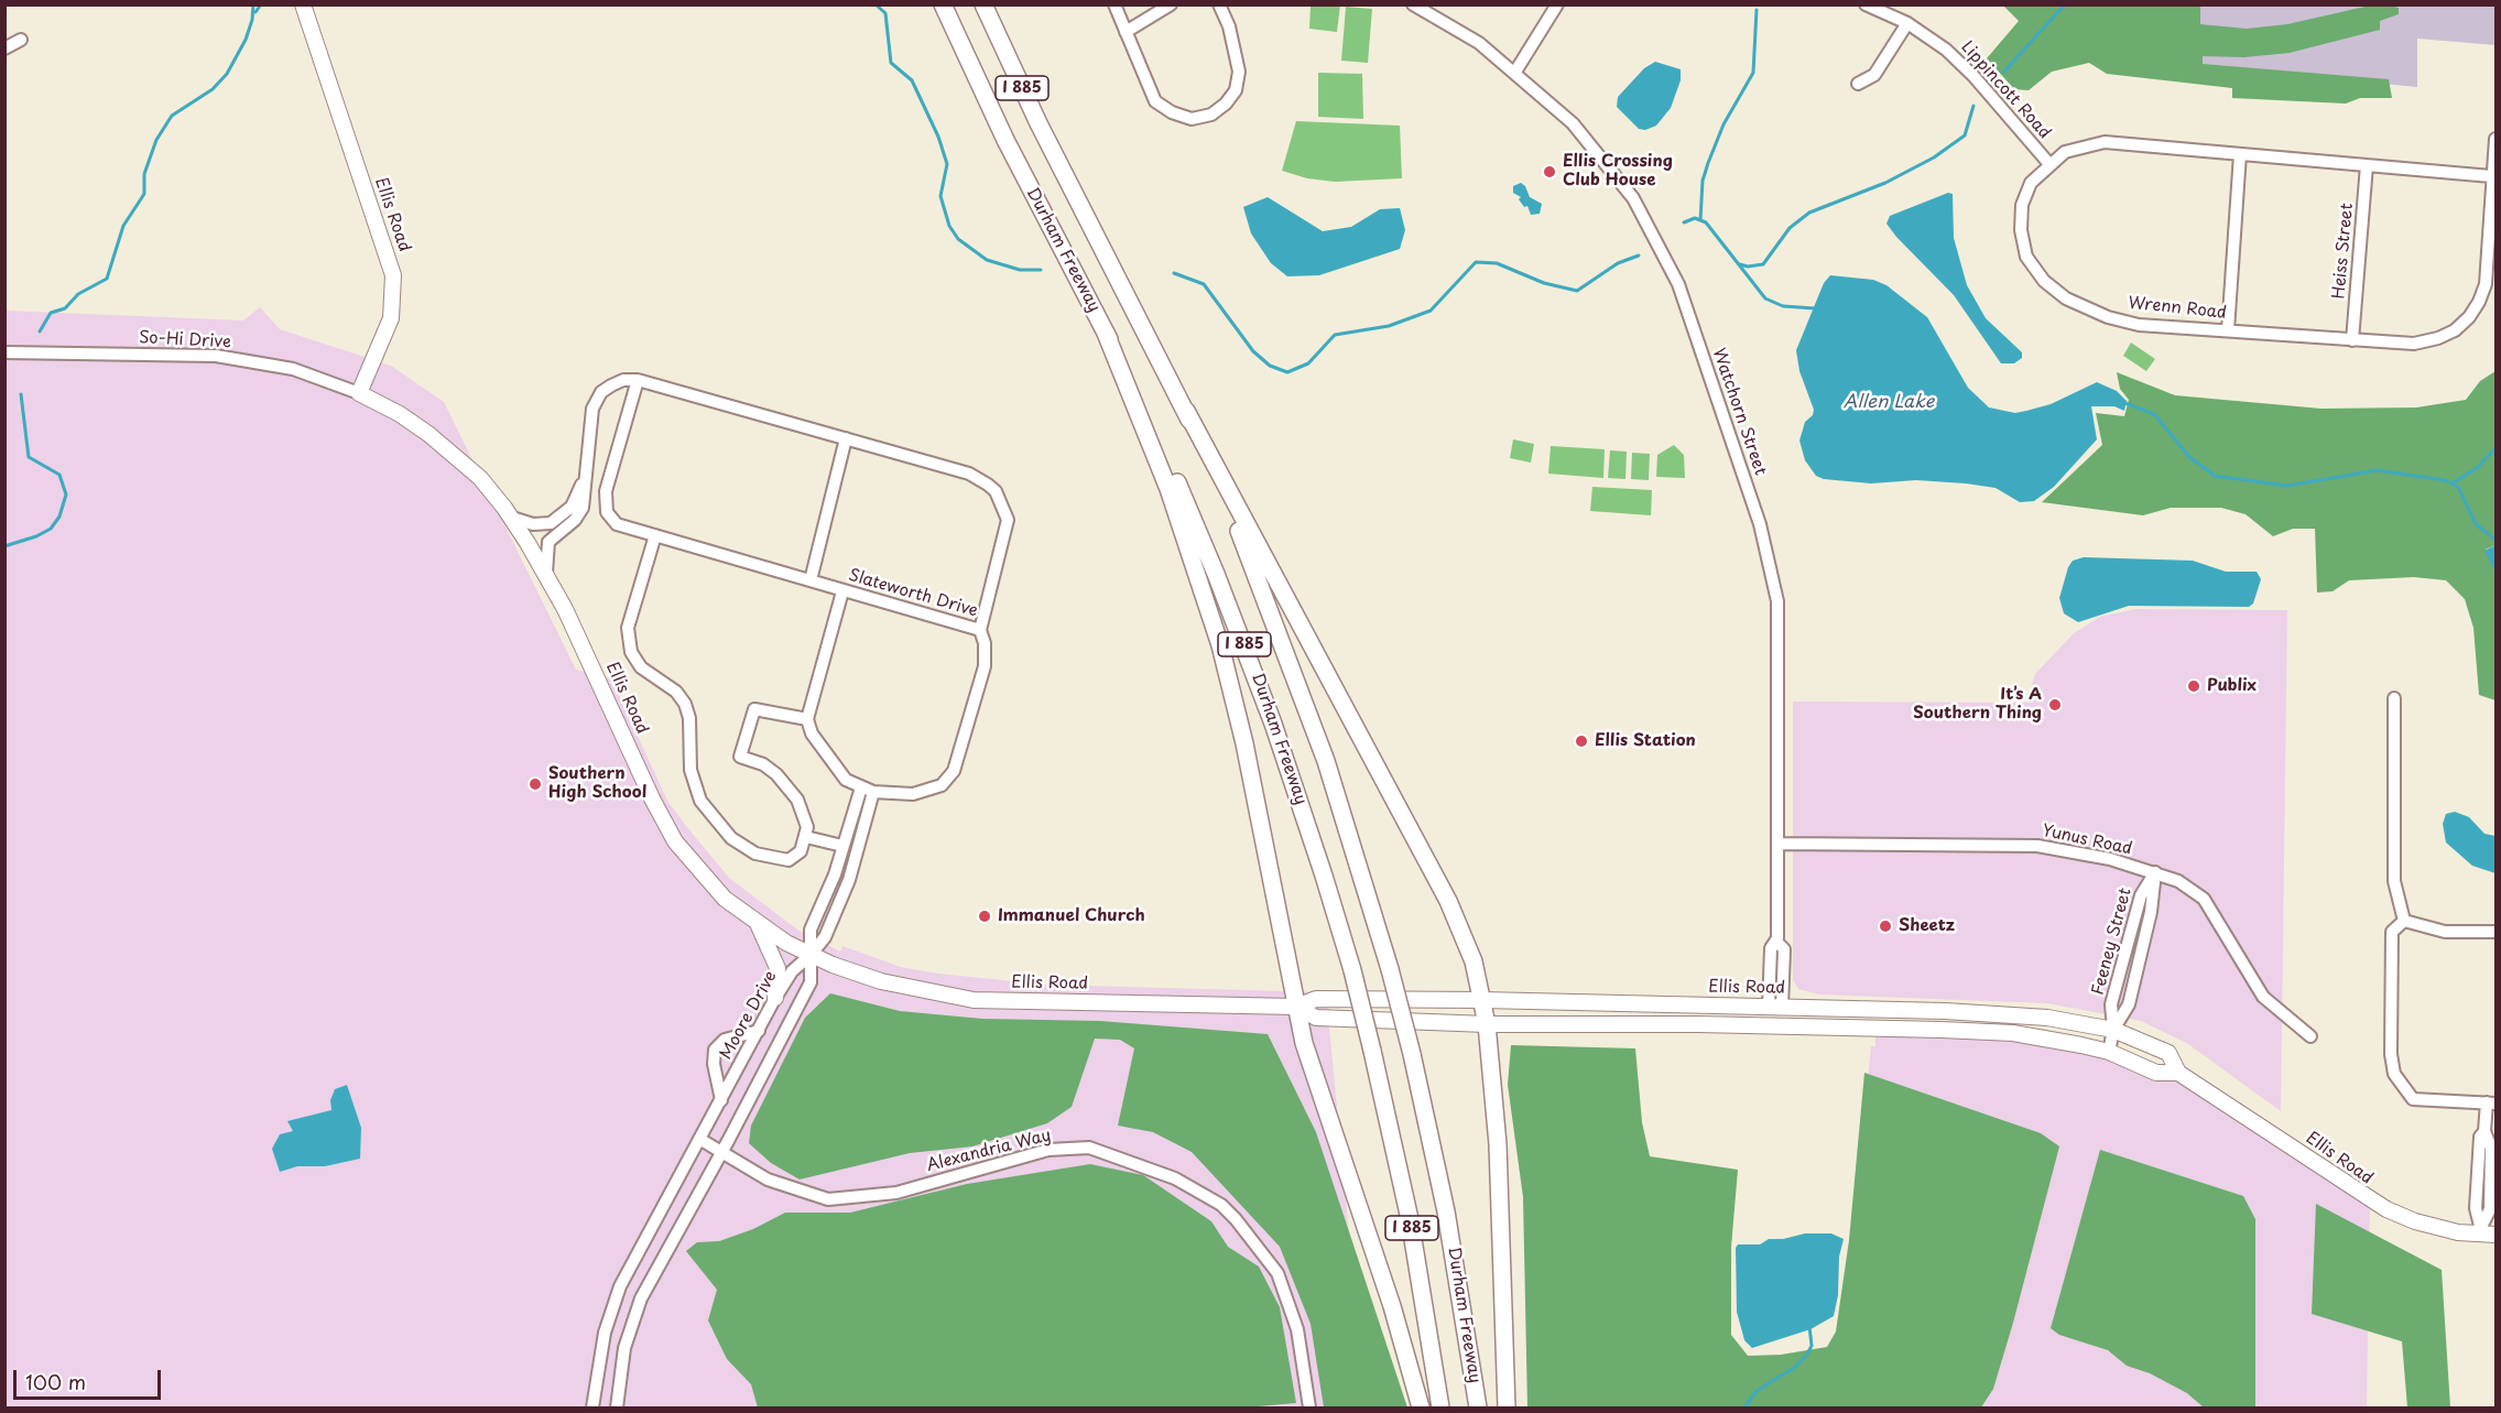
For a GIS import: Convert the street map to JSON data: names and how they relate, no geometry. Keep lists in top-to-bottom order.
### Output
{
  "streets": {
    "highway": ["I 885", "Durham Freeway"],
    "main road": ["Ellis Road"],
    "street": [
      "Lippincott Road",
      "Heiss Street",
      "Wrenn Road",
      "So-Hi Drive",
      "Watchorn Street",
      "Slateworth Drive",
      "Yunus Road",
      "Feeney Street",
      "Moore Drive",
      "Alexandria Way"
    ]
  },
  "crossings": [
    ["Lippincott Road", "Wrenn Road"],
    ["Ellis Road", "So-Hi Drive"],
    ["Ellis Road", "Watchorn Street"],
    ["Ellis Road", "Feeney Street"],
    ["Ellis Road", "Moore Drive"],
    ["Heiss Street", "Wrenn Road"],
    ["Watchorn Street", "Yunus Road"],
    ["Slateworth Drive", "Moore Drive"],
    ["Yunus Road", "Feeney Street"],
    ["Moore Drive", "Alexandria Way"]
  ],
  "water": ["Allen Lake"],
  "places": [
    "Ellis Crossing Club House",
    "Publix",
    "It’s A Southern Thing",
    "Ellis Station",
    "Southern High School",
    "Immanuel Church",
    "Sheetz"
  ],
  "scale_bar": "100 m"
}
